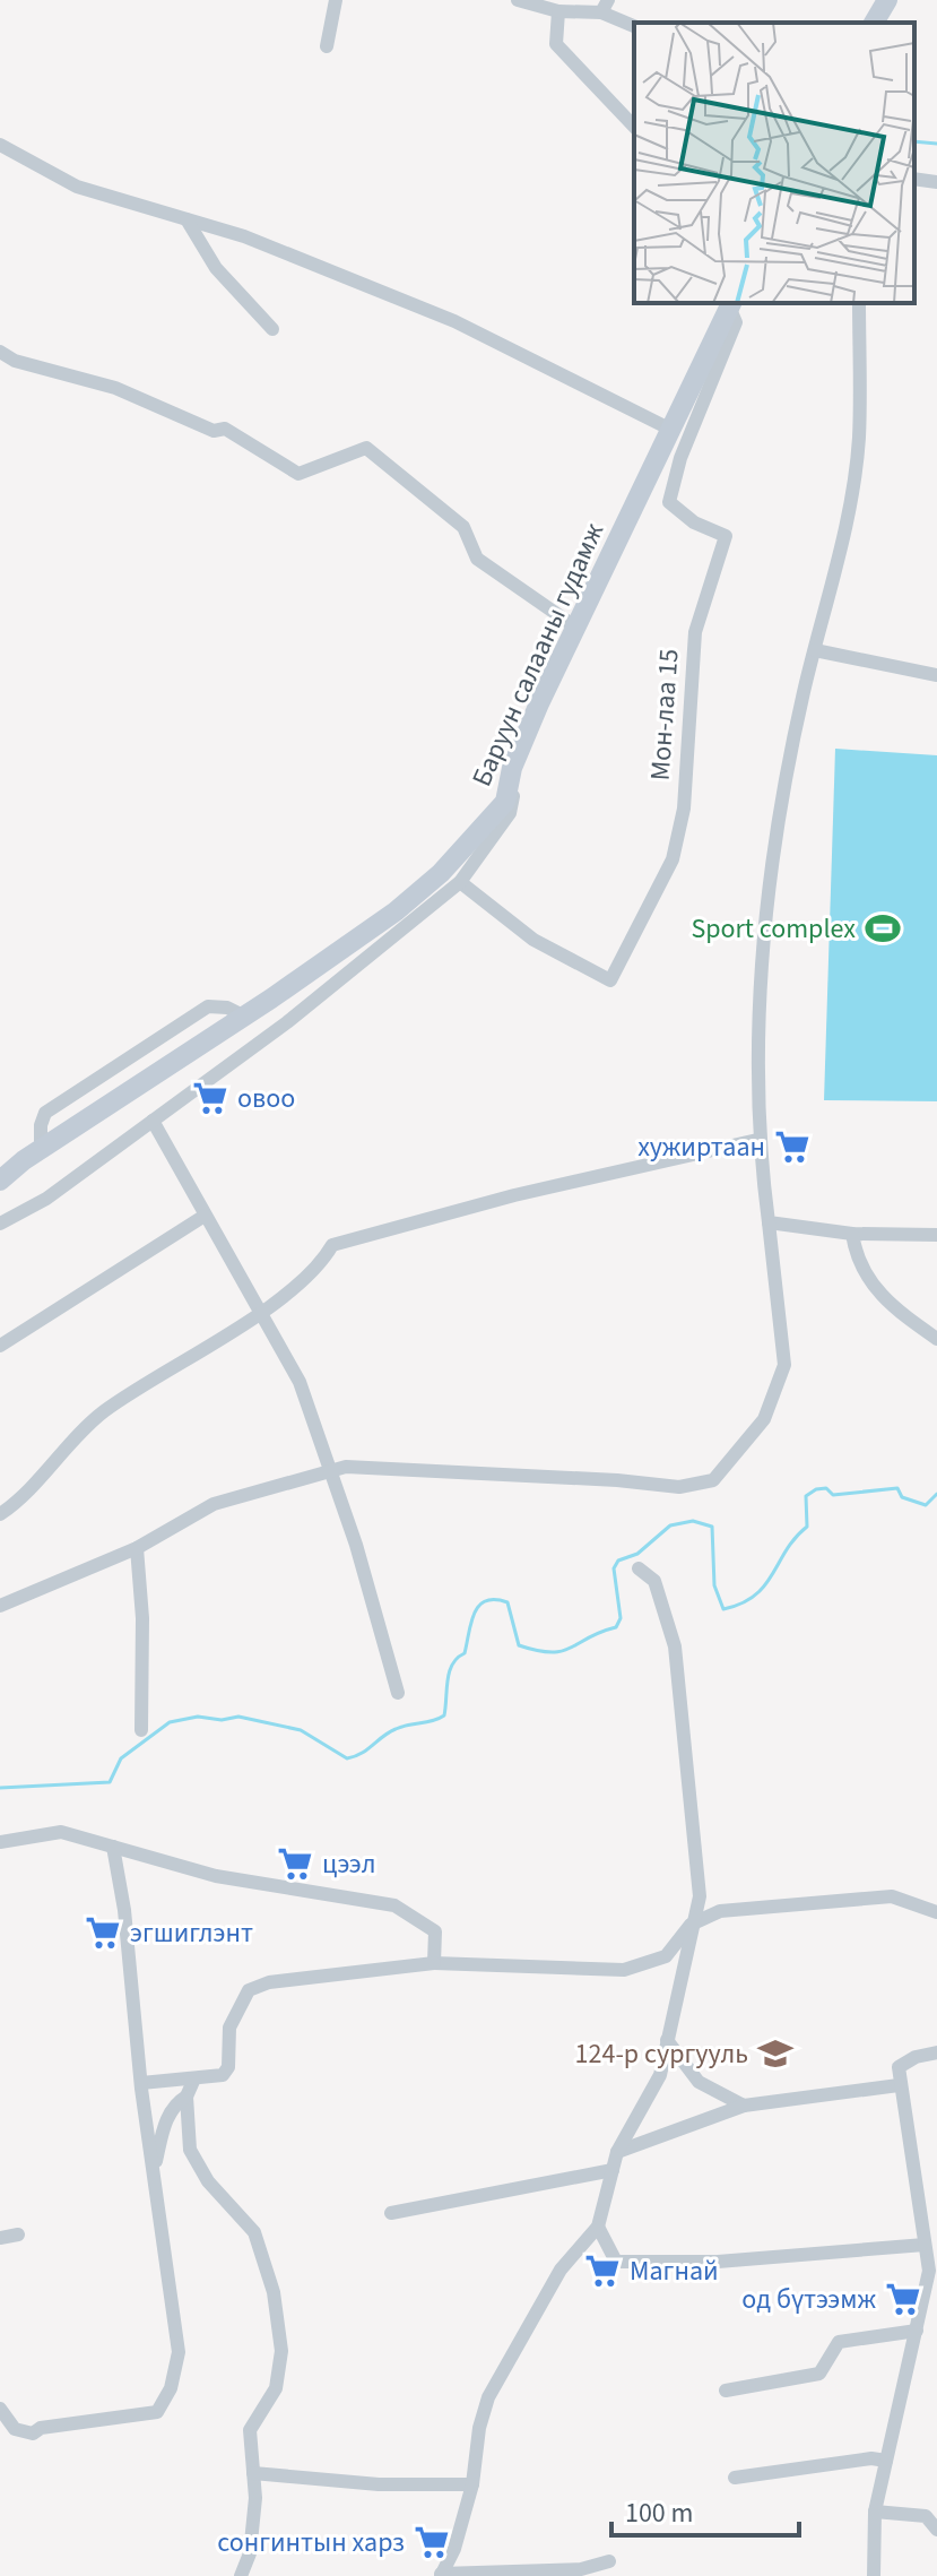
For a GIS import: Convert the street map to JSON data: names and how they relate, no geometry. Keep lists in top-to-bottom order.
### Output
{
  "streets": {
    "main road": ["Баруун салааны гудамж"],
    "street": ["Мон-лаа 15"]
  },
  "crossings": [
    ["Баруун салааны гудамж", "Мон-лаа 15"]
  ],
  "places": {
    "sports": ["Sport complex"],
    "supermarket": [
      "овоо",
      "хужиртаан",
      "цээл",
      "эгшиглэнт",
      "Магнай",
      "од бүтээмж",
      "сонгинтын харз"
    ],
    "school or university": ["124-р сургууль"]
  },
  "scale_bar": "100 m"
}
